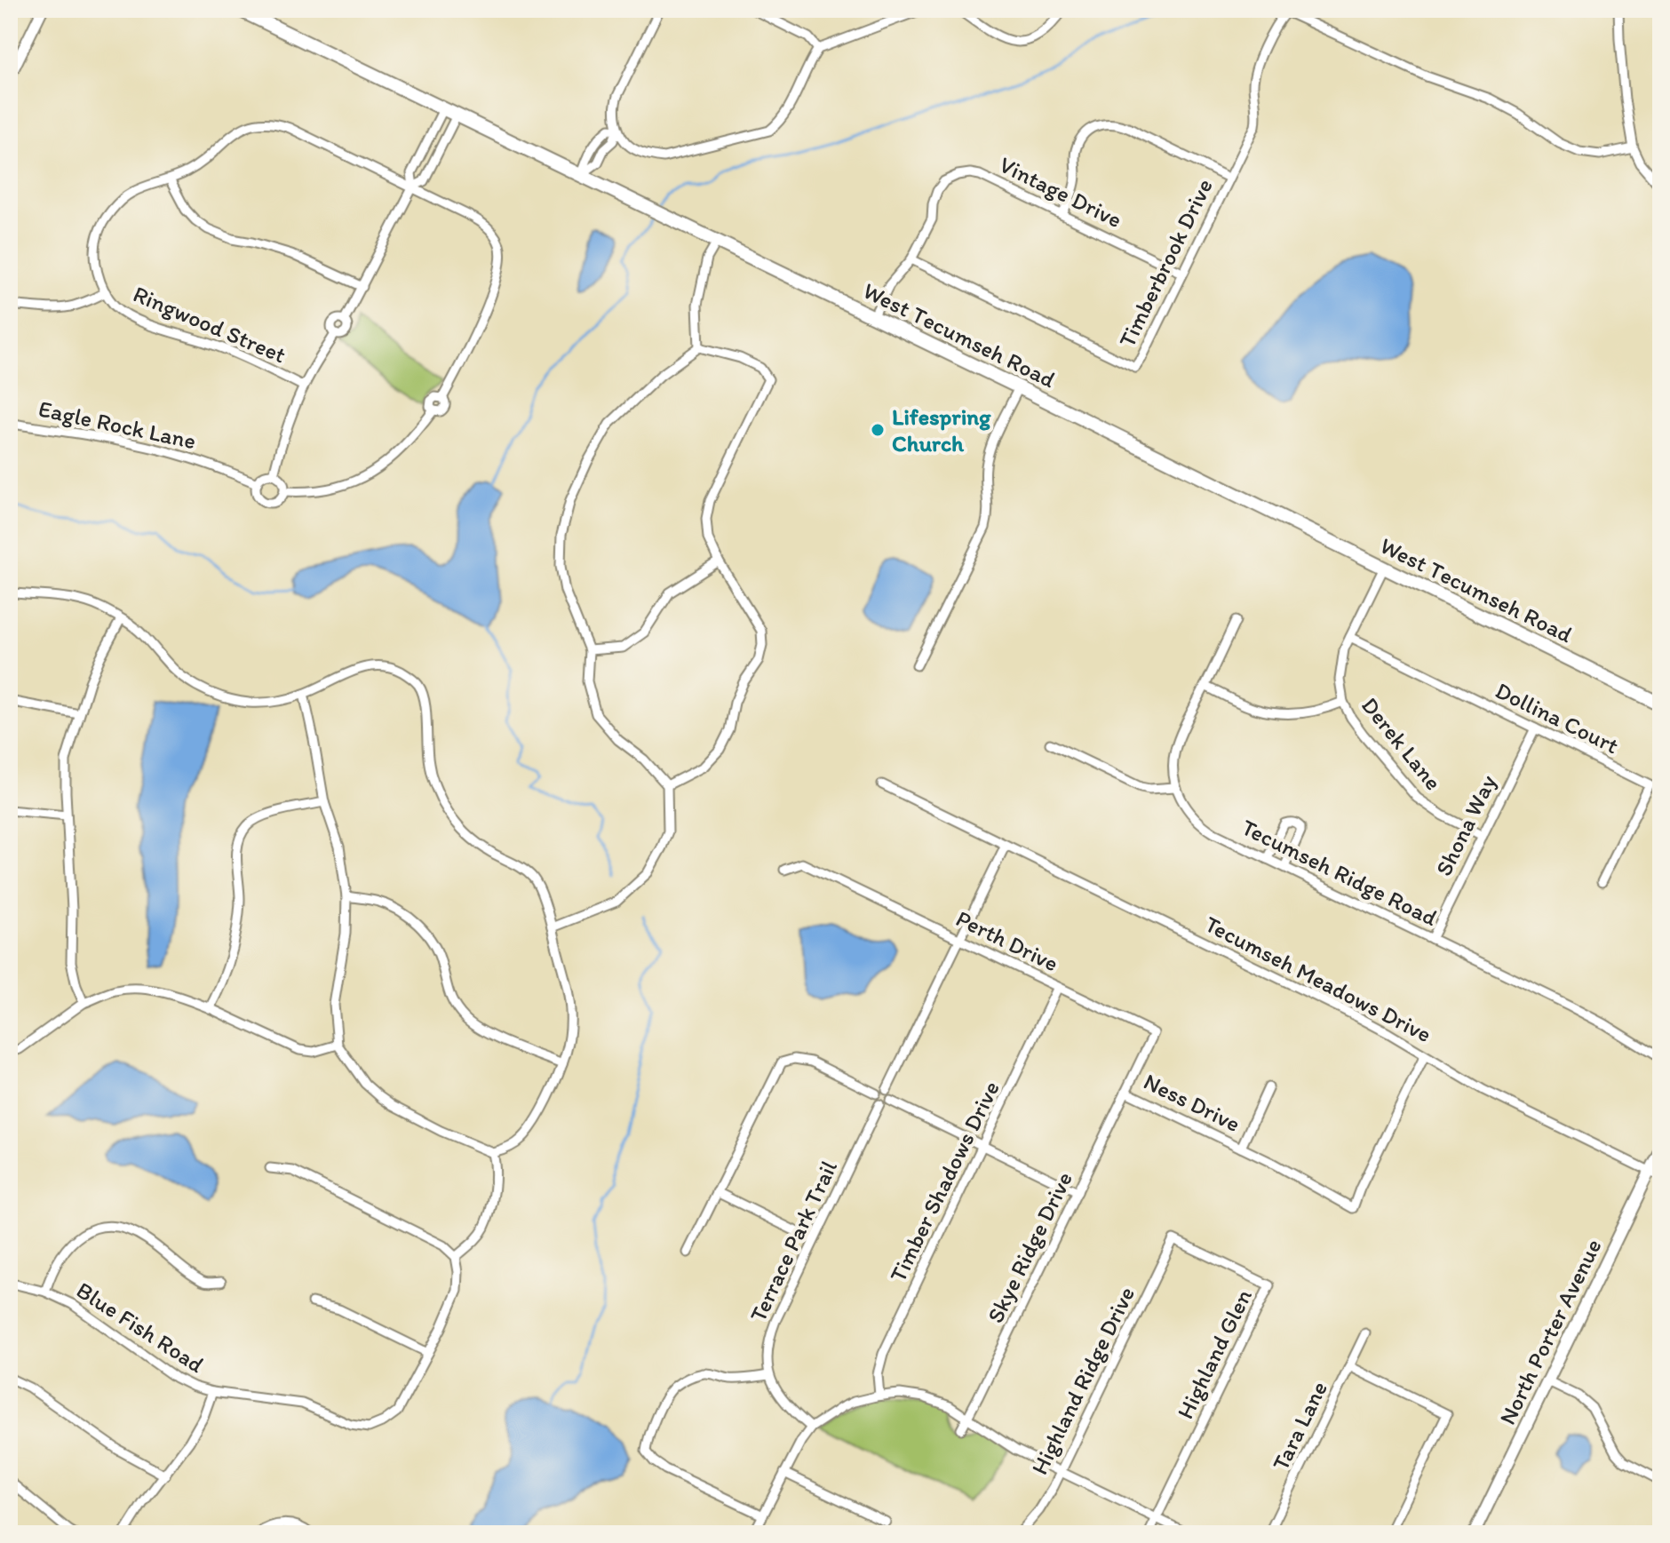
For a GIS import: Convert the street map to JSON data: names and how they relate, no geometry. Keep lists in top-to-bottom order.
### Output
{
  "streets": {
    "main road": ["West Tecumseh Road", "North Porter Avenue"],
    "street": [
      "Vintage Drive",
      "Timberbrook Drive",
      "Ringwood Street",
      "Eagle Rock Lane",
      "Dollina Court",
      "Derek Lane",
      "Shona Way",
      "Tecumseh Ridge Road",
      "Perth Drive",
      "Tecumseh Meadows Drive",
      "Ness Drive",
      "Timber Shadows Drive",
      "Terrace Park Trail",
      "Skye Ridge Drive",
      "Blue Fish Road",
      "Highland Glen",
      "Highland Ridge Drive",
      "Tara Lane"
    ]
  },
  "crossings": [
    ["Vintage Drive", "Timberbrook Drive"],
    ["Vintage Drive", "West Tecumseh Road"],
    ["West Tecumseh Road", "Derek Lane"],
    ["Dollina Court", "Derek Lane"],
    ["Dollina Court", "Shona Way"],
    ["Derek Lane", "Shona Way"],
    ["Shona Way", "Tecumseh Ridge Road"],
    ["Perth Drive", "Ness Drive"],
    ["Perth Drive", "Timber Shadows Drive"],
    ["Perth Drive", "Skye Ridge Drive"],
    ["Tecumseh Meadows Drive", "Ness Drive"],
    ["Tecumseh Meadows Drive", "North Porter Avenue"],
    ["Ness Drive", "Skye Ridge Drive"],
    ["Highland Glen", "Highland Ridge Drive"]
  ],
  "places": ["Lifespring Church"]
}
